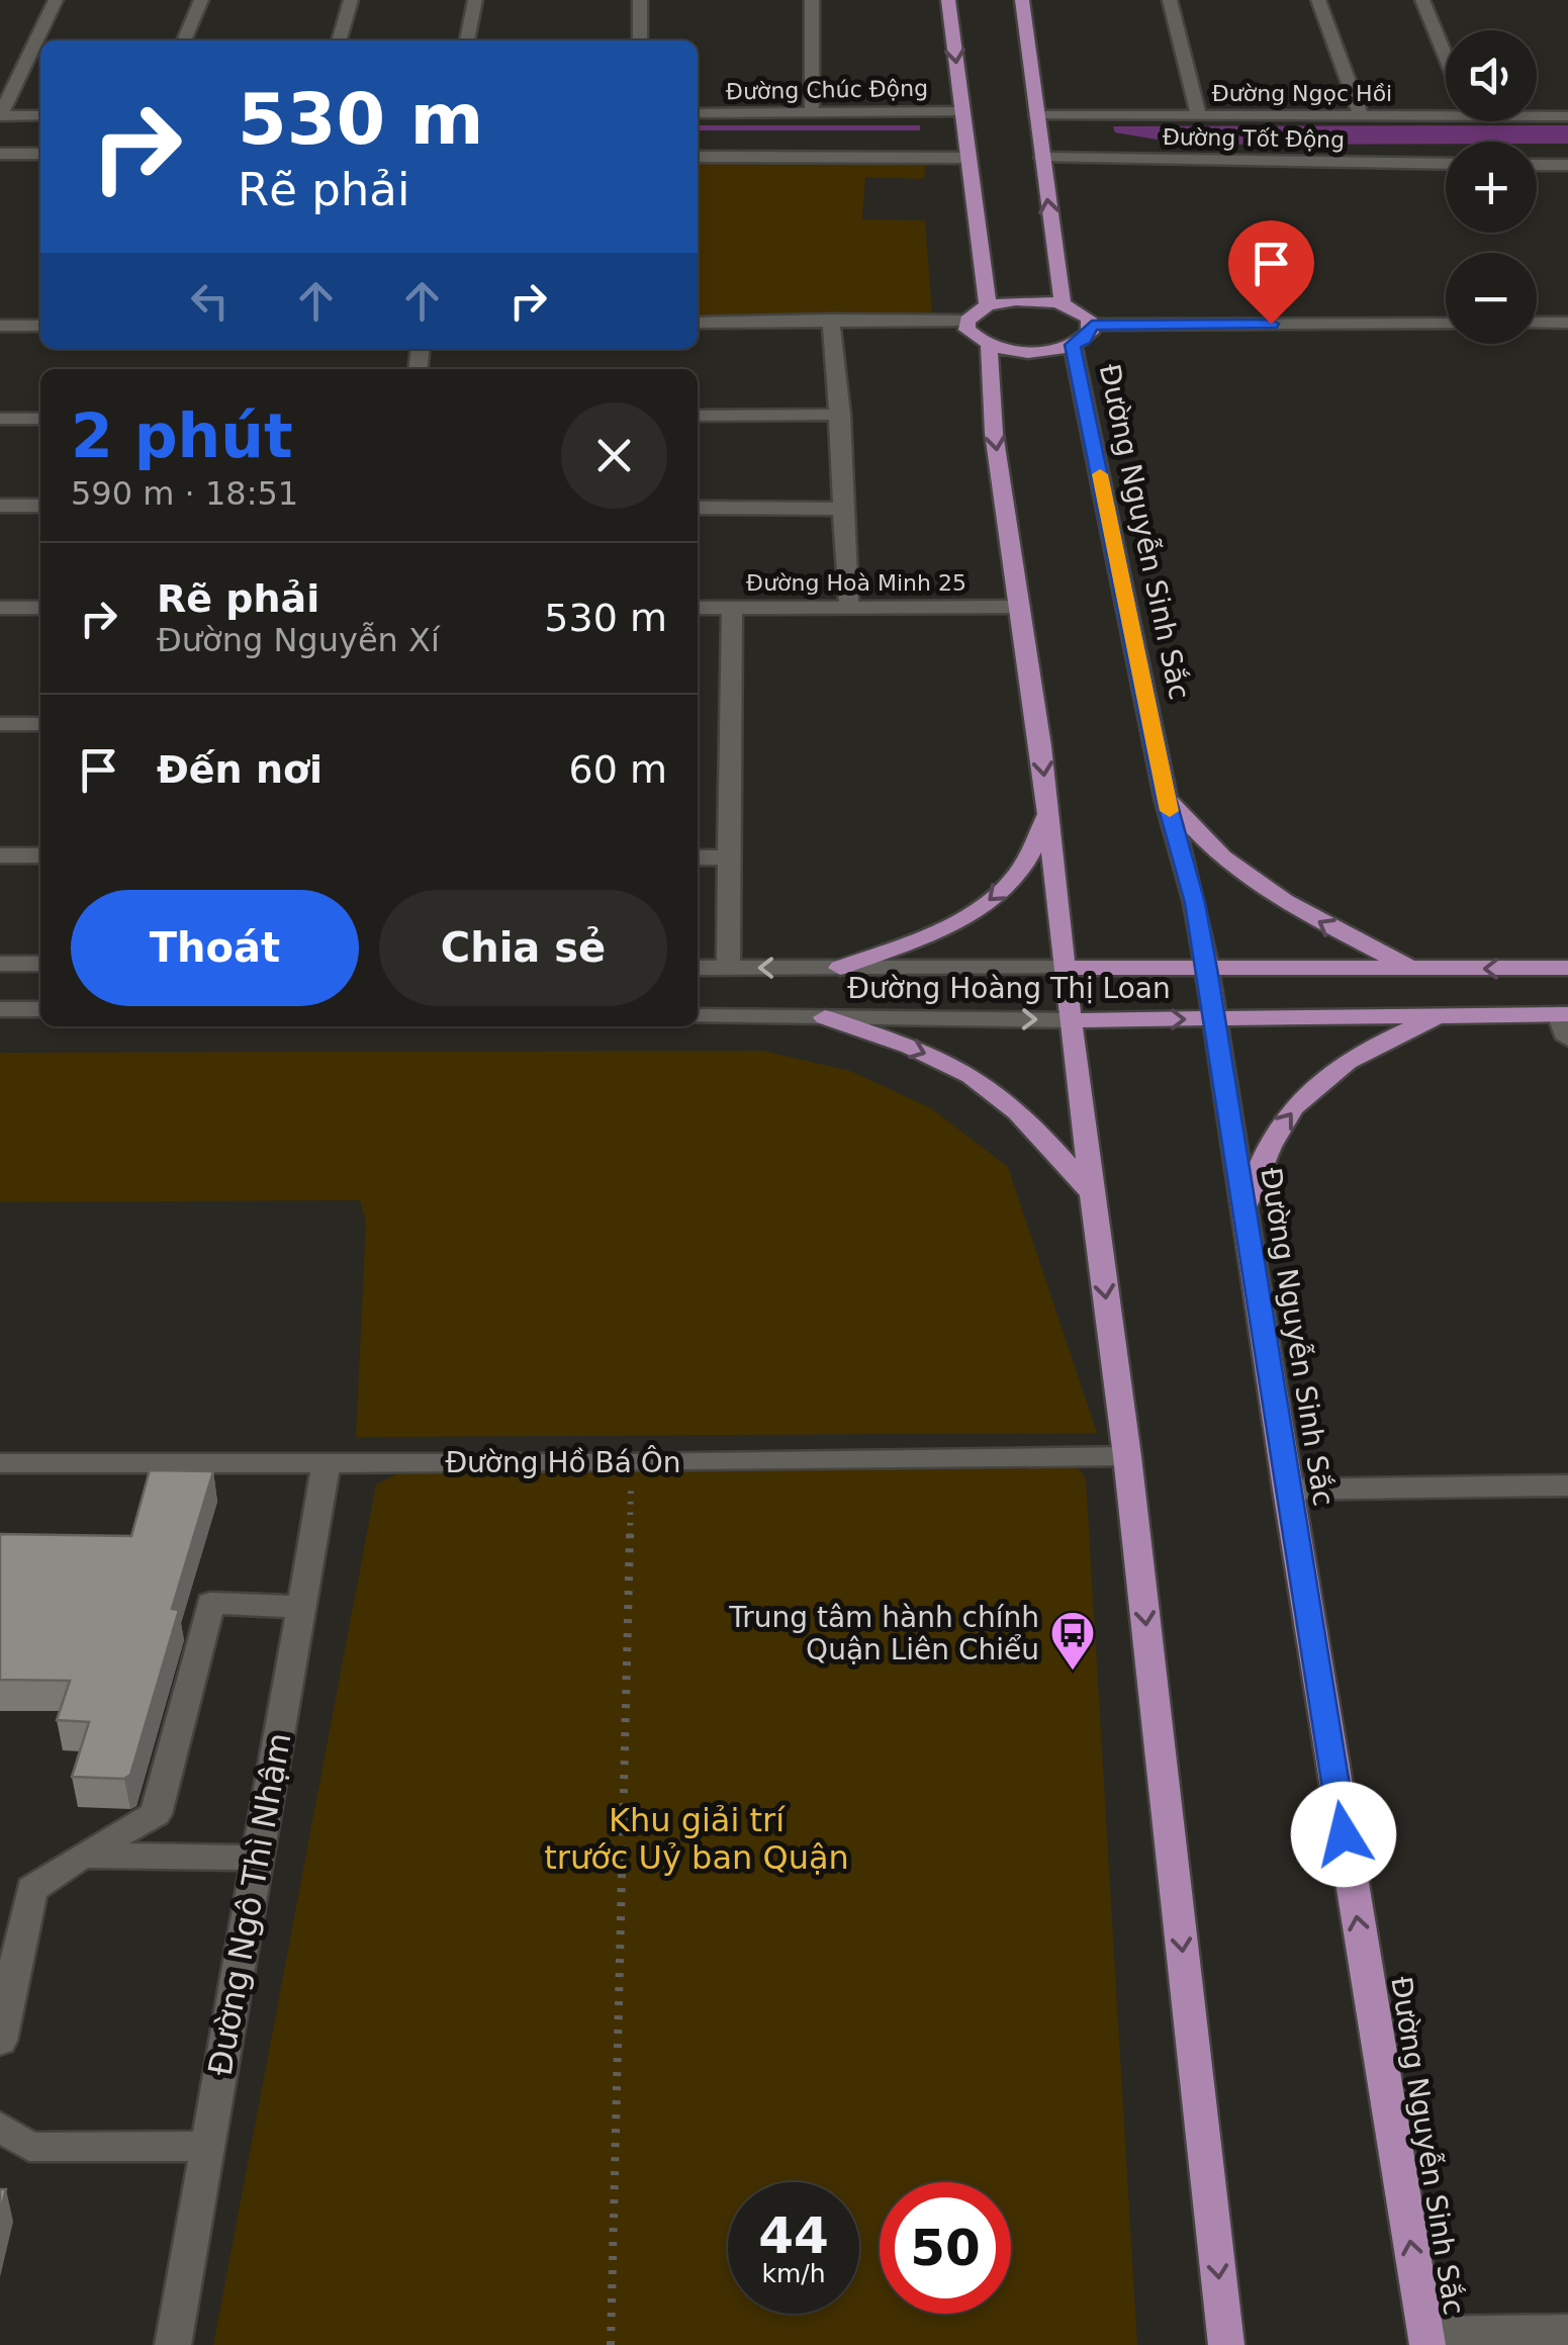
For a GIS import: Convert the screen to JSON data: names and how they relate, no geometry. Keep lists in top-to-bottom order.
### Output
{
  "streets": {
    "main road": ["Đường Nguyễn Sinh Sắc", "Đường Hoàng Thị Loan"],
    "street": [
      "Đường Chúc Động",
      "Đường Ngọc Hồi",
      "Đường Tốt Động",
      "Đường Hoà Minh 25",
      "Đường Hồ Bá Ôn",
      "Đường Ngô Thì Nhậm"
    ]
  },
  "crossings": [
    ["Đường Nguyễn Sinh Sắc", "Đường Hoàng Thị Loan"],
    ["Đường Hồ Bá Ôn", "Đường Ngô Thì Nhậm"]
  ],
  "parks": ["Khu giải trí trước Uỷ ban Quận"],
  "places": {
    "bus stop": ["Trung tâm hành chính Quận Liên Chiểu"]
  },
  "page": {
    "map_buttons": ["+", "−"],
    "turn": ["530 m", "Rẽ phải"],
    "heading": ["2 phút", "590 m · 18:51"],
    "list": [
      {
        "name": "Rẽ phải",
        "note": "Đường Nguyễn Xí",
        "value": "530 m"
      },
      {
        "name": "Đến nơi",
        "value": "60 m"
      }
    ],
    "buttons": ["Thoát", "Chia sẻ"],
    "speed": "44 km/h",
    "limit": "50"
  }
}
